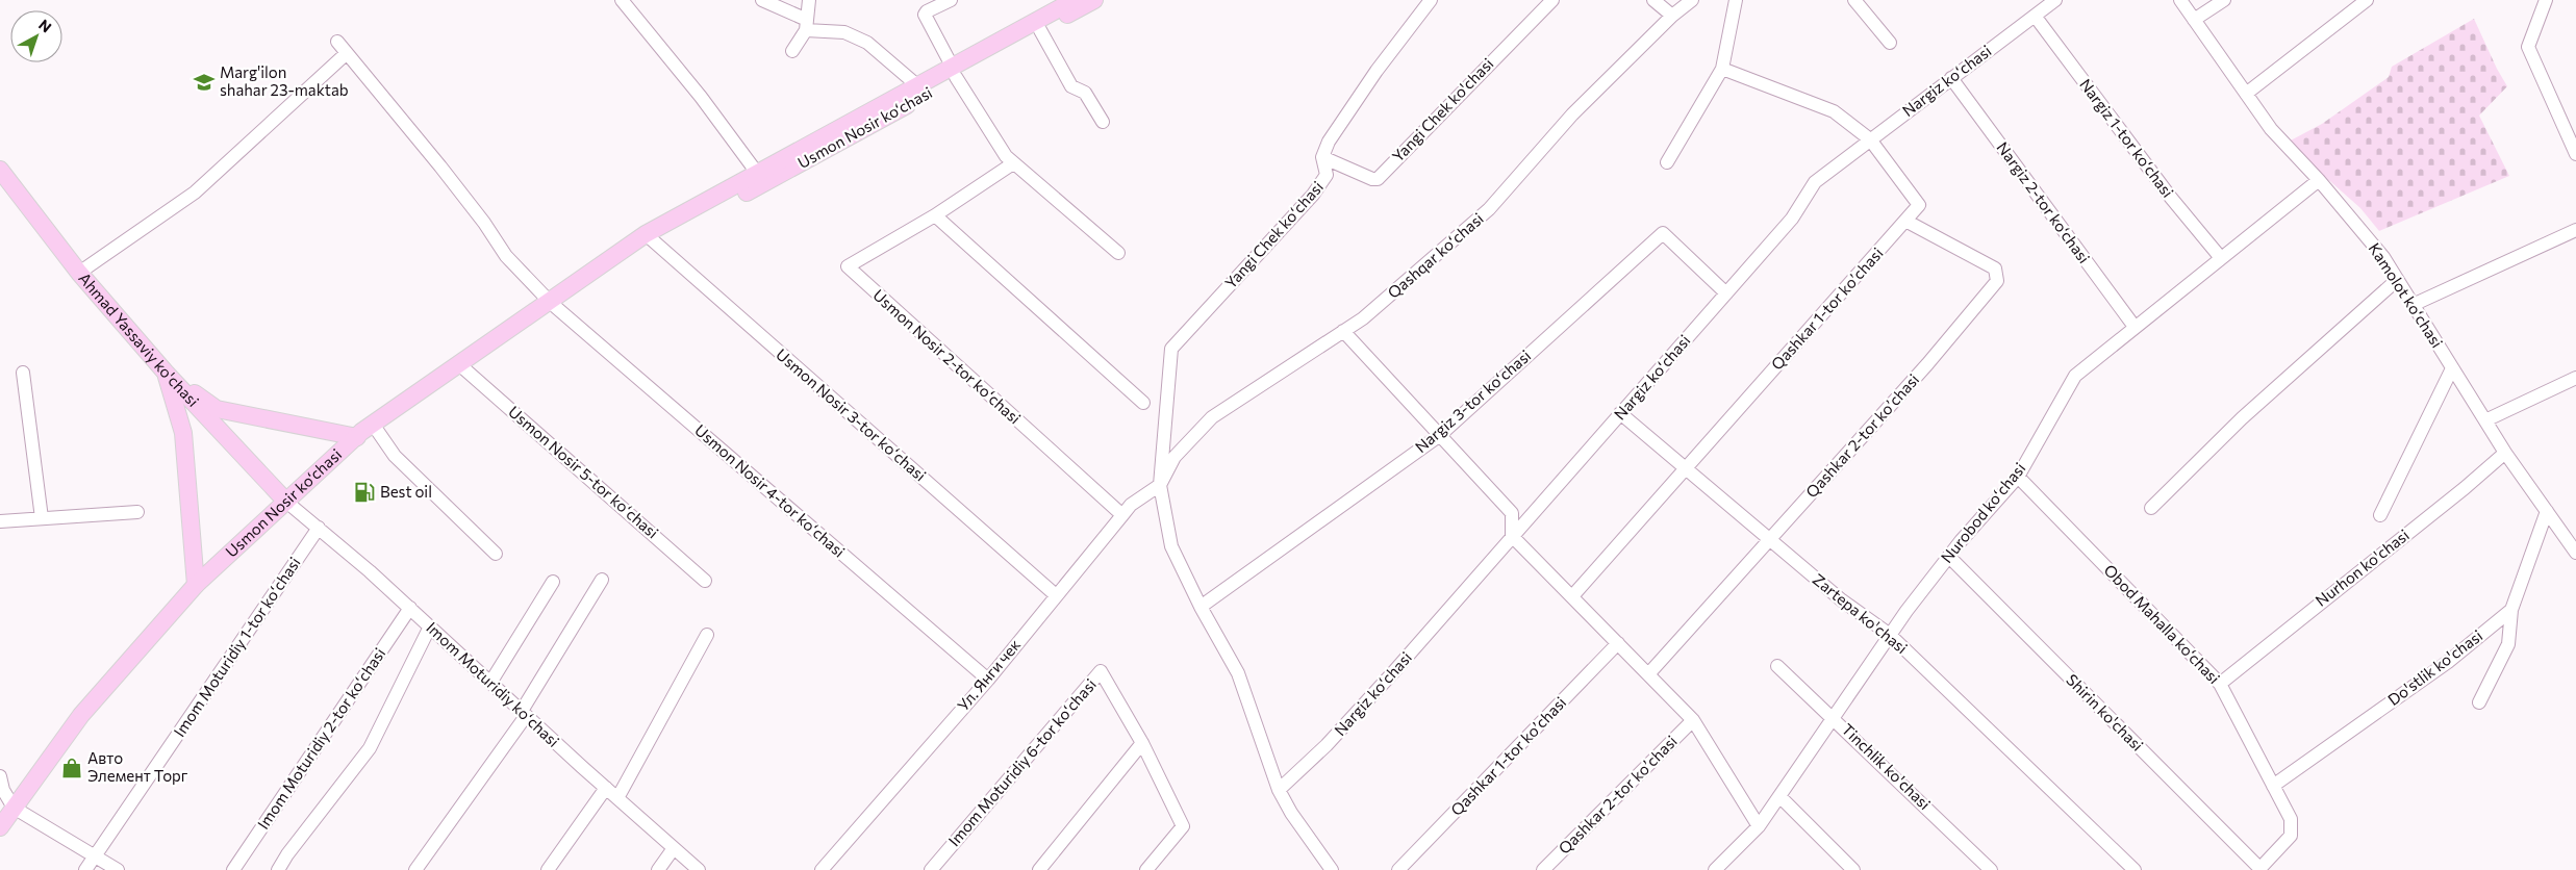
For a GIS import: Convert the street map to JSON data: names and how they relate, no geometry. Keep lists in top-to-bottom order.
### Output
{
  "streets": {
    "main road": ["Usmon Nosir ko‘chasi", "Ahmad Yassaviy ko'chasi"],
    "street": [
      "Nargiz koʻchasi",
      "Yangi Chek ko'chasi",
      "Nargiz 1-tor ko‘chasi",
      "Nargiz 2-tor ko‘chasi",
      "Yangi Chek koʻchasi",
      "Qashqar koʻchasi",
      "Kamolot koʻchasi",
      "Qashkar 1-tor koʼchasi",
      "Usmon Nosir 2-tor koʻchasi",
      "Nargiz 3-tor koʻchasi",
      "Usmon Nosir 3-tor koʻchasi",
      "Qashkar 2-tor koʼchasi",
      "Usmon Nosir 5-tor koʻchasi",
      "Usmon Nosir 4-tor koʻchasi",
      "Nurobod koʻchasi",
      "Nurhon ko'chasi",
      "Zartepa ko'chasi",
      "Obod Mahalla ko‘chasi",
      "Imom Moturidiy 1-tor koʻchasi",
      "Do'stlik ko'chasi",
      "Ул. Янги чек",
      "Imom Moturidiy koʻchasi",
      "Shirin ko'chasi",
      "Imom Moturidiy 2-tor koʻchasi",
      "Imom Moturidiy 6-tor koʻchasi",
      "Tinchlik ko'chasi"
    ]
  },
  "crossings": [
    ["Nargiz koʻchasi", "Nargiz 1-tor ko‘chasi"],
    ["Nargiz koʻchasi", "Nargiz 2-tor ko‘chasi"],
    ["Nargiz koʻchasi", "Yangi Chek koʻchasi"],
    ["Nargiz koʻchasi", "Qashkar 1-tor koʼchasi"],
    ["Nargiz koʻchasi", "Nargiz 3-tor koʻchasi"],
    ["Nargiz koʻchasi", "Zartepa ko'chasi"],
    ["Yangi Chek ko'chasi", "Yangi Chek koʻchasi"],
    ["Usmon Nosir ko‘chasi", "Ahmad Yassaviy ko'chasi"],
    ["Usmon Nosir ko‘chasi", "Usmon Nosir 3-tor koʻchasi"],
    ["Usmon Nosir ko‘chasi", "Usmon Nosir 5-tor koʻchasi"],
    ["Usmon Nosir ko‘chasi", "Usmon Nosir 4-tor koʻchasi"],
    ["Usmon Nosir ko‘chasi", "Imom Moturidiy koʻchasi"],
    ["Nargiz 1-tor ko‘chasi", "Nurobod koʻchasi"],
    ["Nargiz 2-tor ko‘chasi", "Nurobod koʻchasi"],
    ["Yangi Chek koʻchasi", "Qashqar koʻchasi"],
    ["Yangi Chek koʻchasi", "Nargiz 3-tor koʻchasi"],
    ["Yangi Chek koʻchasi", "Ул. Янги чек"],
    ["Qashqar koʻchasi", "Ул. Янги чек"],
    ["Kamolot koʻchasi", "Nurobod koʻchasi"],
    ["Kamolot koʻchasi", "Nurhon ko'chasi"],
    ["Qashkar 1-tor koʼchasi", "Qashkar 2-tor koʼchasi"],
    ["Qashkar 1-tor koʼchasi", "Zartepa ko'chasi"],
    ["Ahmad Yassaviy ko'chasi", "Imom Moturidiy koʻchasi"],
    ["Usmon Nosir 2-tor koʻchasi", "Ул. Янги чек"],
    ["Usmon Nosir 3-tor koʻchasi", "Ул. Янги чек"],
    ["Qashkar 2-tor koʼchasi", "Zartepa ko'chasi"],
    ["Usmon Nosir 4-tor koʻchasi", "Ул. Янги чек"],
    ["Nurobod koʻchasi", "Zartepa ko'chasi"],
    ["Nurobod koʻchasi", "Obod Mahalla ko‘chasi"],
    ["Nurobod koʻchasi", "Shirin ko'chasi"],
    ["Nurobod koʻchasi", "Tinchlik ko'chasi"],
    ["Nurhon ko'chasi", "Obod Mahalla ko‘chasi"],
    ["Obod Mahalla ko‘chasi", "Do'stlik ko'chasi"],
    ["Obod Mahalla ko‘chasi", "Shirin ko'chasi"],
    ["Imom Moturidiy 1-tor koʻchasi", "Imom Moturidiy koʻchasi"],
    ["Imom Moturidiy koʻchasi", "Imom Moturidiy 2-tor koʻchasi"]
  ],
  "places": {
    "school or university": ["Marg'ilon shahar 23-maktab"],
    "fuel station": ["Best oil"],
    "shop": ["Авто Элемент Торг"]
  },
  "north": "top right"
}
